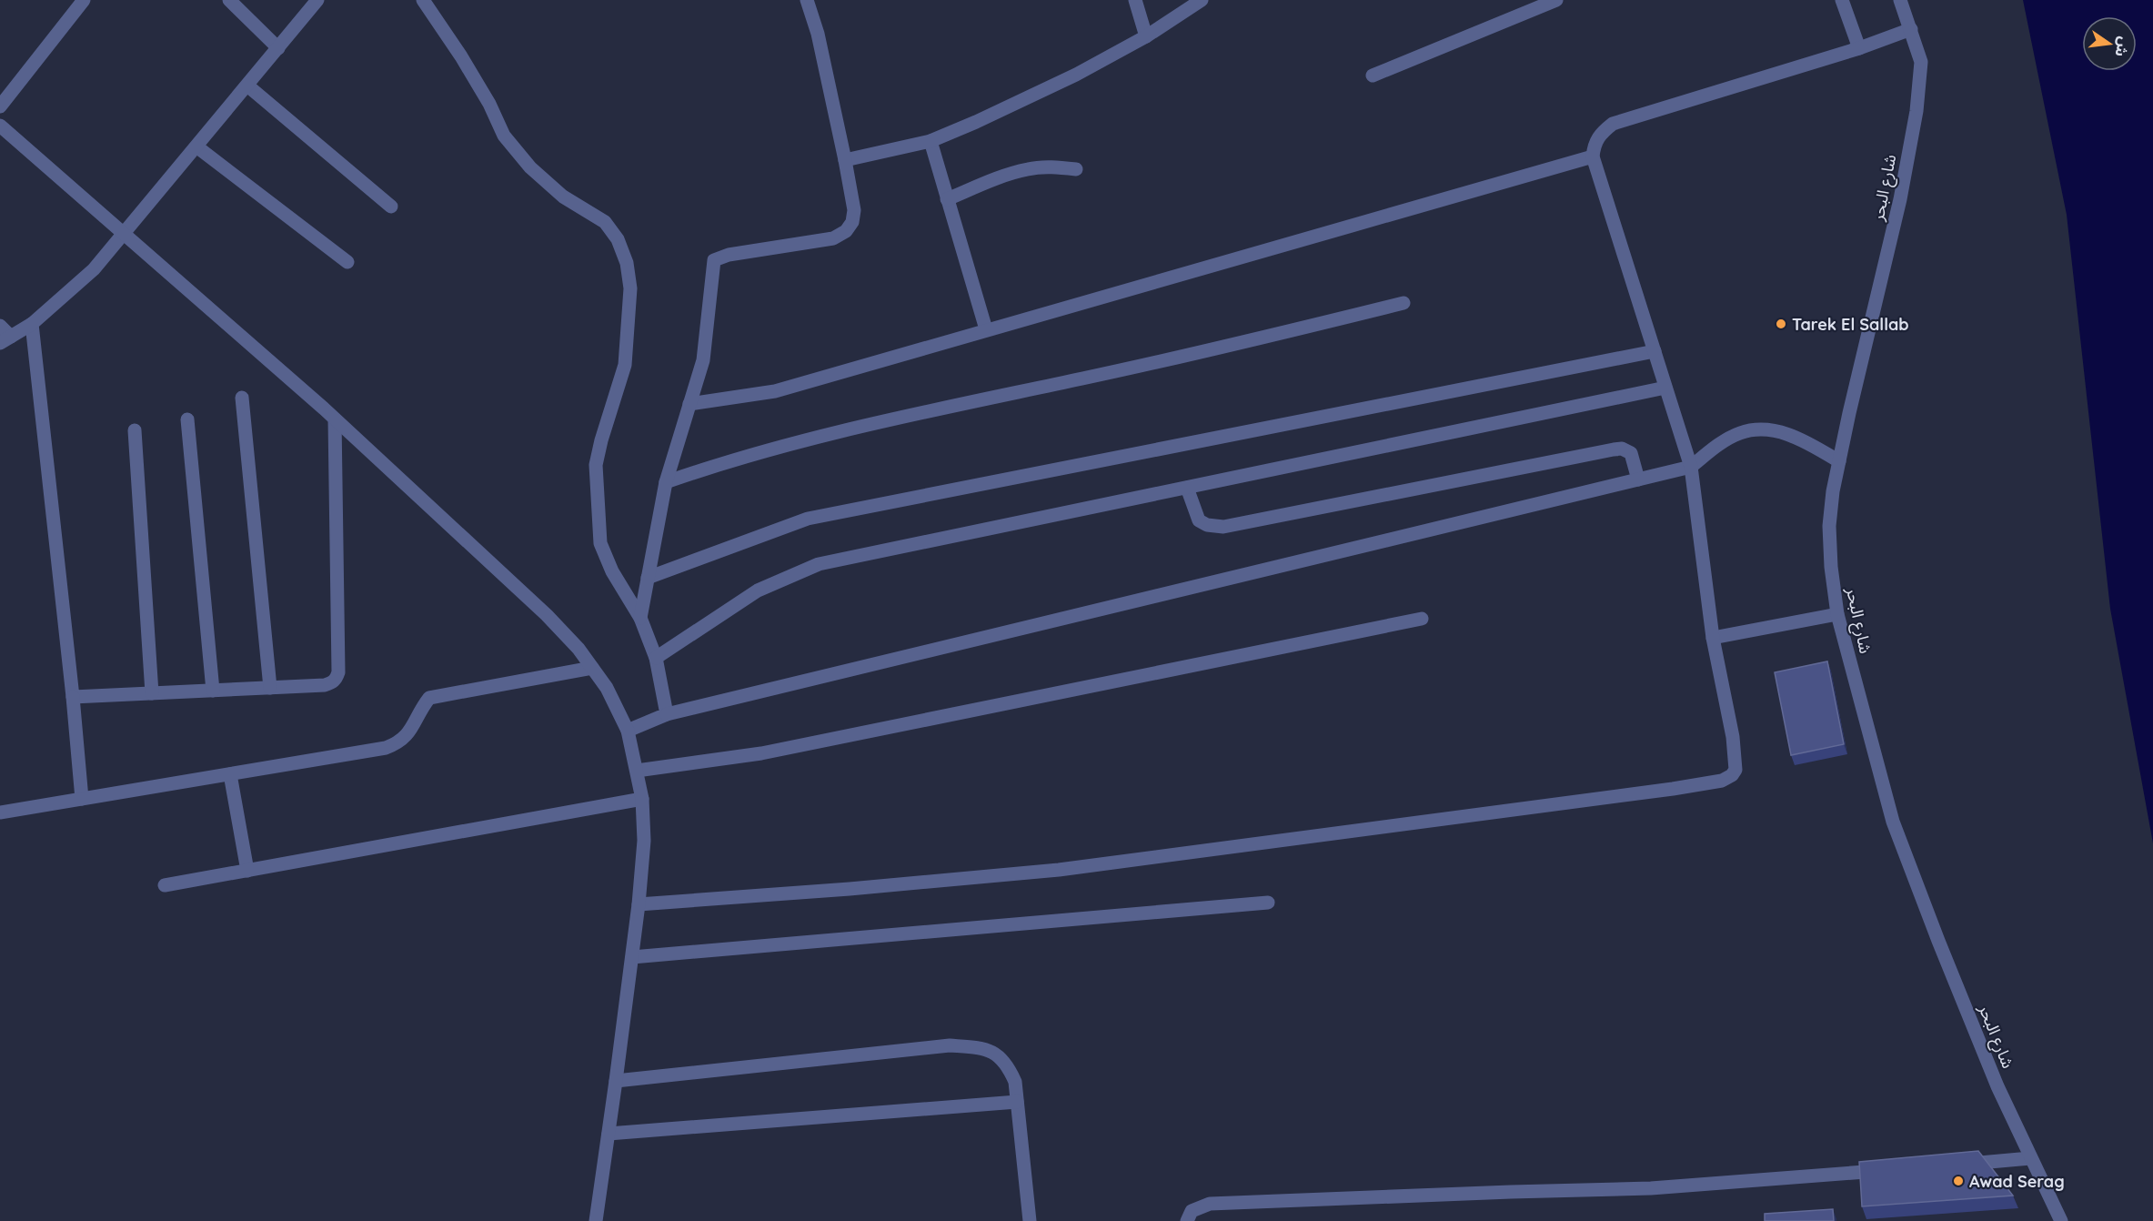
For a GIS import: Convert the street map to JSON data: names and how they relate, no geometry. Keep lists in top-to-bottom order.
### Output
{
  "streets": {
    "street": ["شارع البحر"]
  },
  "places": ["Tarek El Sallab", "Awad Serag"],
  "north": "right"
}
